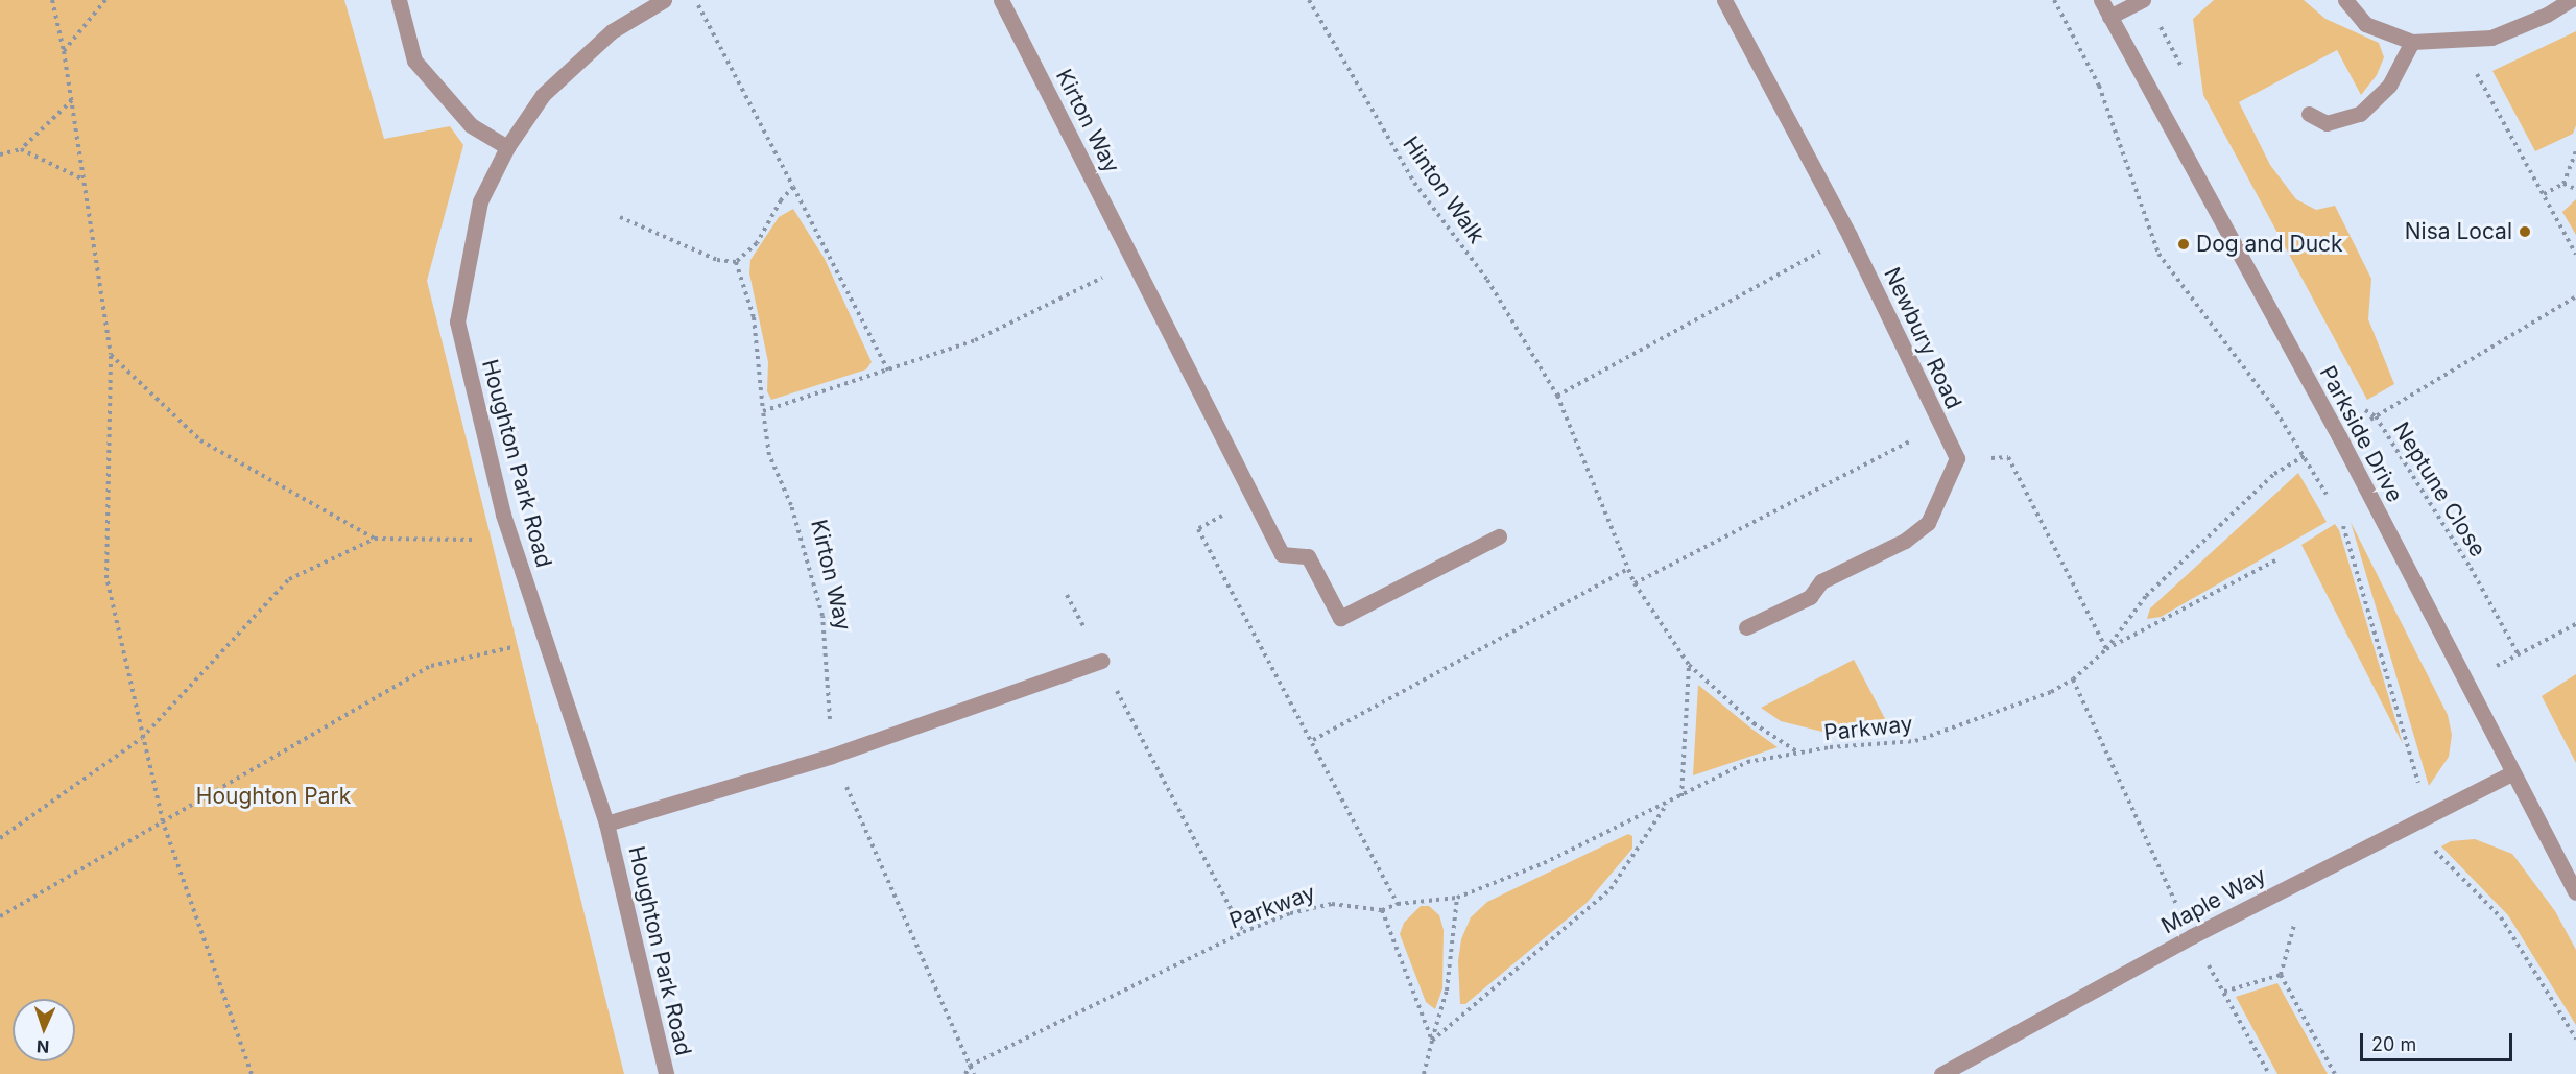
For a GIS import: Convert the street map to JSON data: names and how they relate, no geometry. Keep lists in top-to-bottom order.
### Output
{
  "streets": {
    "street": [
      "Kirton Way",
      "Newbury Road",
      "Parkside Drive",
      "Houghton Park Road",
      "Maple Way"
    ],
    "path": ["Hinton Walk", "Neptune Close", "Parkway"]
  },
  "crossings": [
    ["Kirton Way", "Parkway"],
    ["Hinton Walk", "Parkway"],
    ["Parkside Drive", "Maple Way"]
  ],
  "parks": ["Houghton Park"],
  "places": ["Nisa Local", "Dog and Duck"],
  "scale_bar": "20 m",
  "north": "bottom"
}
